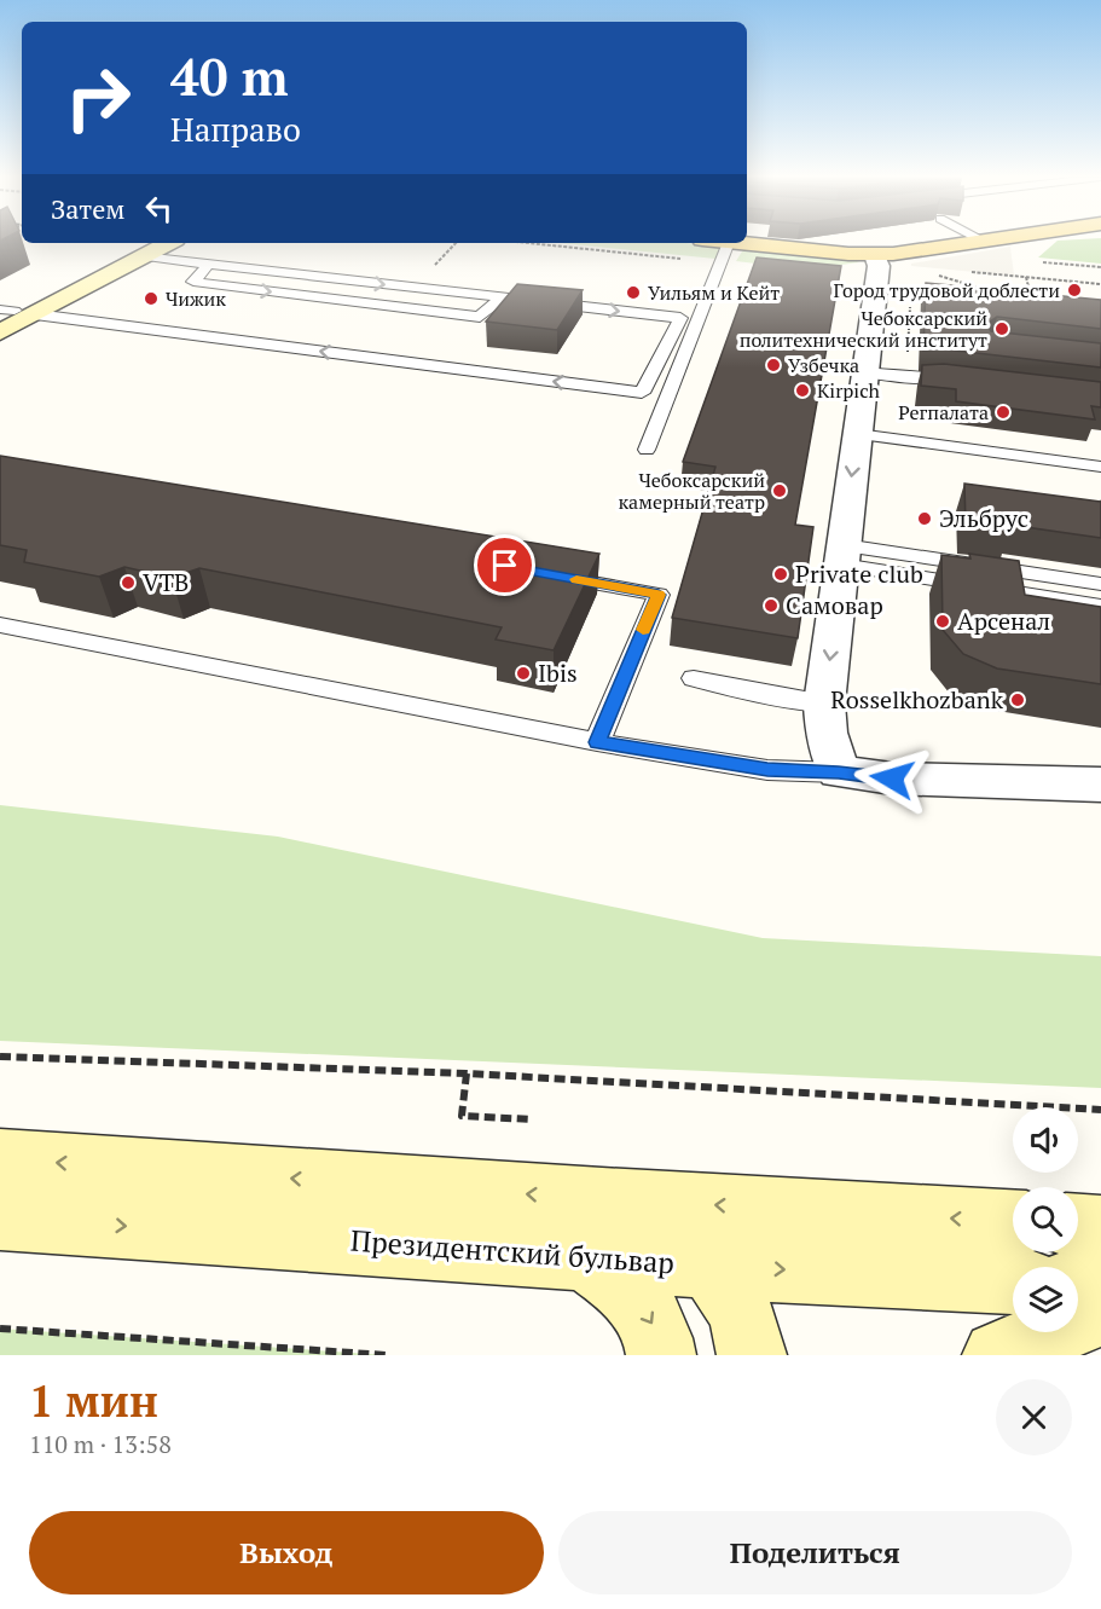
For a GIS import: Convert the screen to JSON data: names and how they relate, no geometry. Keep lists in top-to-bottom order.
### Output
{
  "streets": {
    "main road": ["Президентский бульвар"]
  },
  "places": [
    "Город трудовой доблести",
    "Уильям и Кейт",
    "Чижик",
    "Чебоксарский политехнический институт",
    "Узбечка",
    "Kirpich",
    "Регпалата",
    "Чебоксарский камерный театр",
    "Эльбрус",
    "Private club",
    "VTB",
    "Самовар",
    "Арсенал",
    "Ibis",
    "Rosselkhozbank"
  ],
  "page": {
    "turn": ["40 m", "Направо"],
    "then": "Затем",
    "heading": ["1 мин", "110 m · 13:58"],
    "buttons": ["Выход", "Поделиться"]
  }
}
